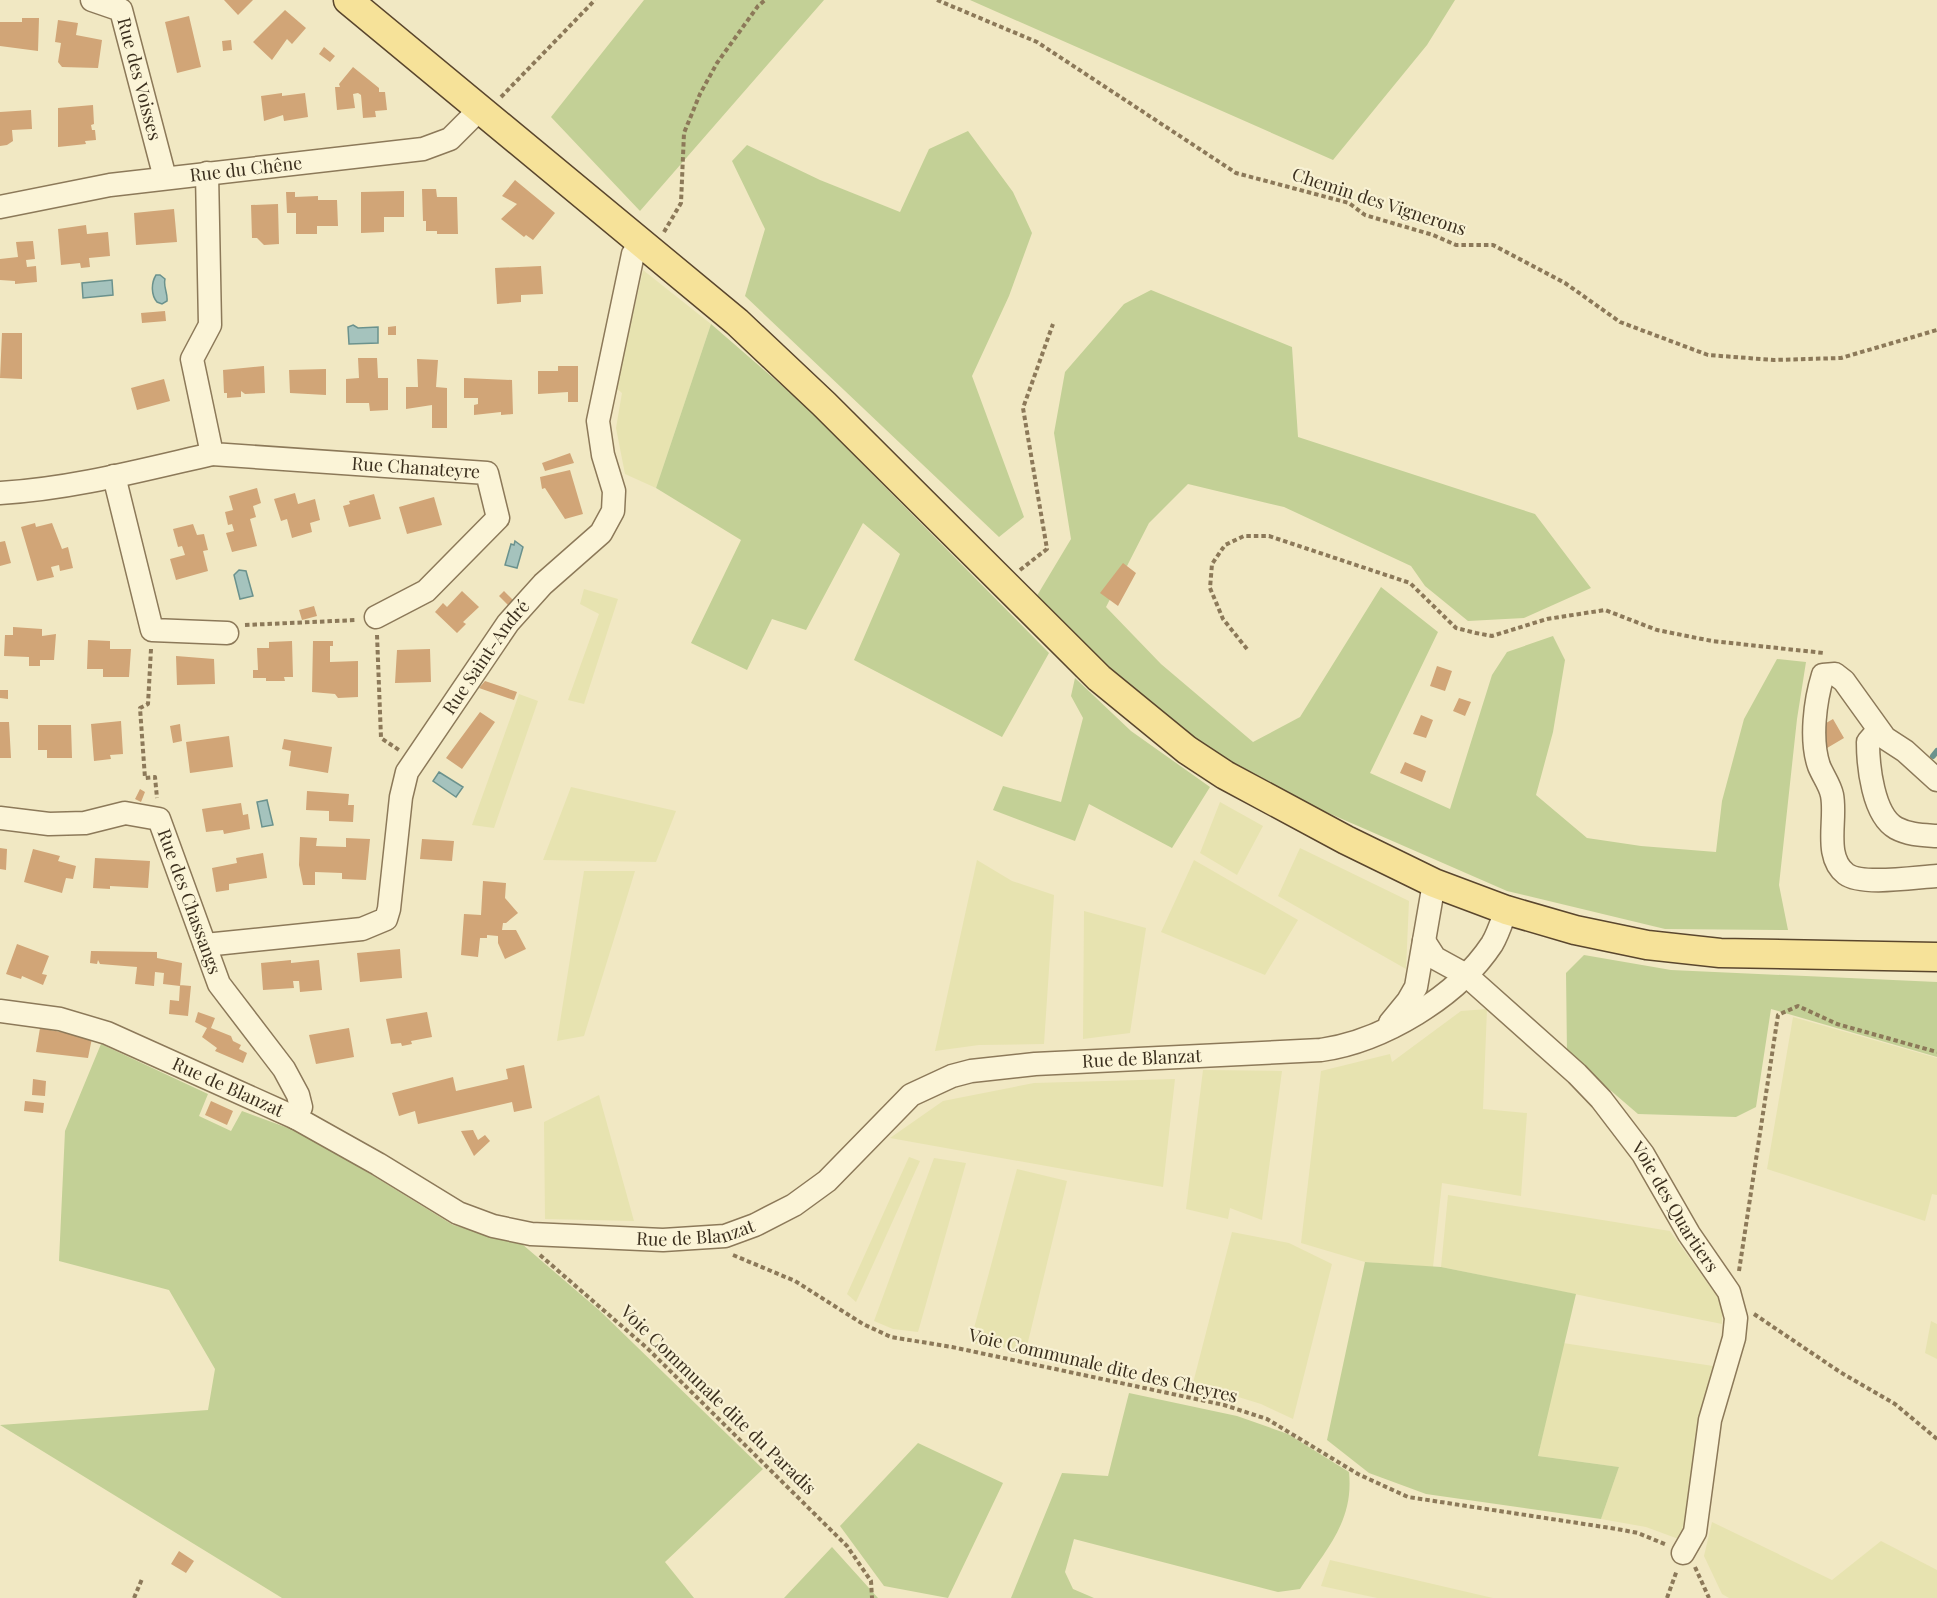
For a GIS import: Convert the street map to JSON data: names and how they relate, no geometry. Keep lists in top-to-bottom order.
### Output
{
  "streets": {
    "street": [
      "Rue des Voisses",
      "Rue du Chêne",
      "Rue Chanateyre",
      "Rue Saint-André",
      "Rue des Chassangs",
      "Rue de Blanzat",
      "Voie des Quartiers"
    ],
    "path": ["Chemin des Vignerons", "Voie Communale dite des Cheyres", "Voie Communale dite du Paradis"]
  },
  "crossings": [
    ["Rue des Voisses", "Rue du Chêne"],
    ["Rue Saint-André", "Rue des Chassangs"],
    ["Rue des Chassangs", "Rue de Blanzat"],
    ["Rue de Blanzat", "Voie des Quartiers"],
    ["Rue de Blanzat", "Voie Communale dite des Cheyres"],
    ["Rue de Blanzat", "Voie Communale dite du Paradis"],
    ["Voie des Quartiers", "Voie Communale dite des Cheyres"]
  ]
}
